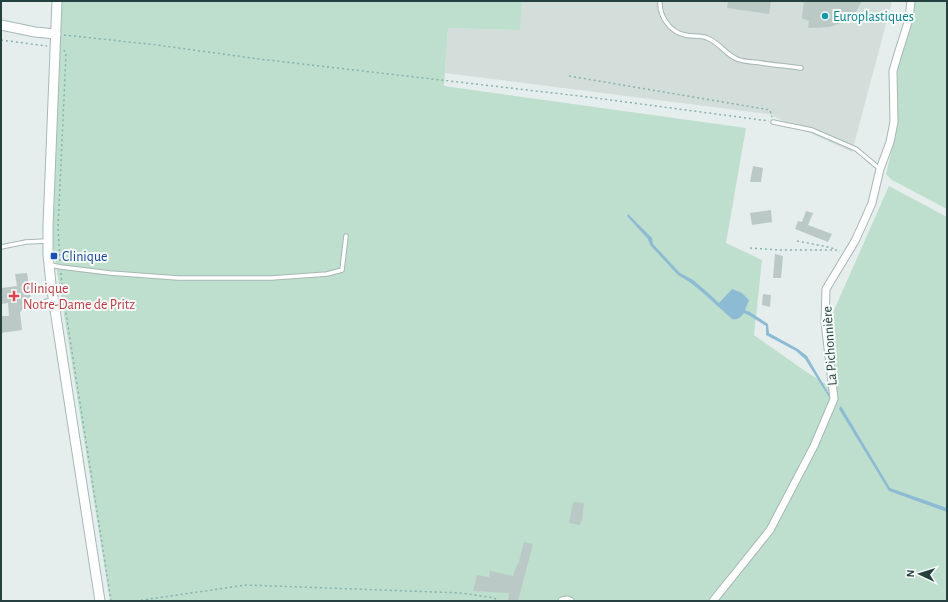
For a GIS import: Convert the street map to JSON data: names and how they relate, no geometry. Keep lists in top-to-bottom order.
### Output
{
  "streets": {
    "street": ["La Pichonnière"]
  },
  "places": {
    "other": ["Europlastiques"],
    "transit": ["Clinique"],
    "health": ["Clinique Notre-Dame de Pritz"]
  },
  "north": "left"
}
